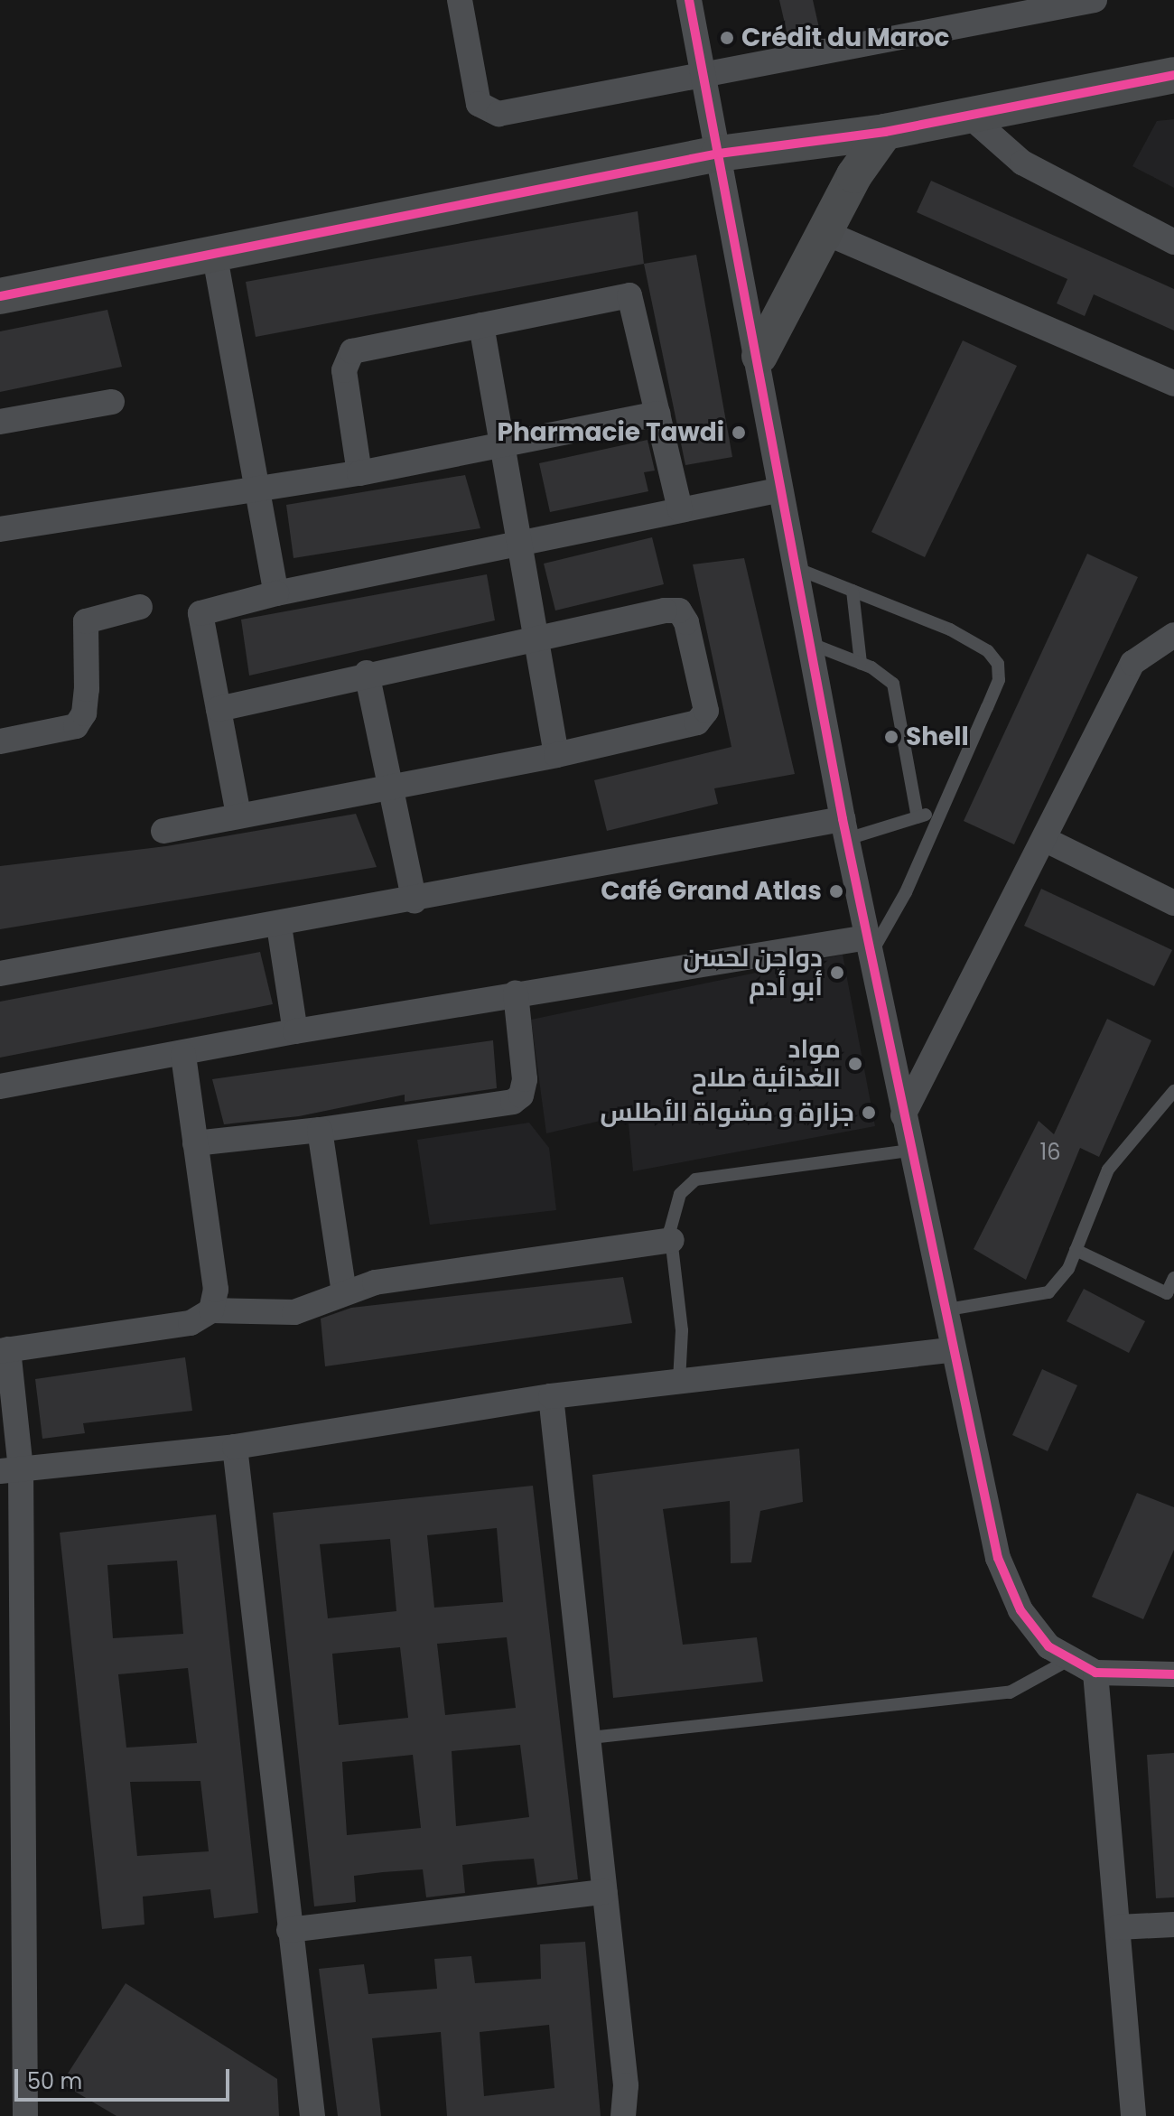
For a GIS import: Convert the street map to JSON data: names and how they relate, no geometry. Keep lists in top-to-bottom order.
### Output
{
  "places": [
    "Crédit du Maroc",
    "Pharmacie Tawdi",
    "Shell",
    "Café Grand Atlas",
    "دواجن لحسن أبو أدم",
    "مواد الغذائية صلاح",
    "جزارة و مشواة الأطلس"
  ],
  "house_numbers": ["16"],
  "scale_bar": "50 m"
}
